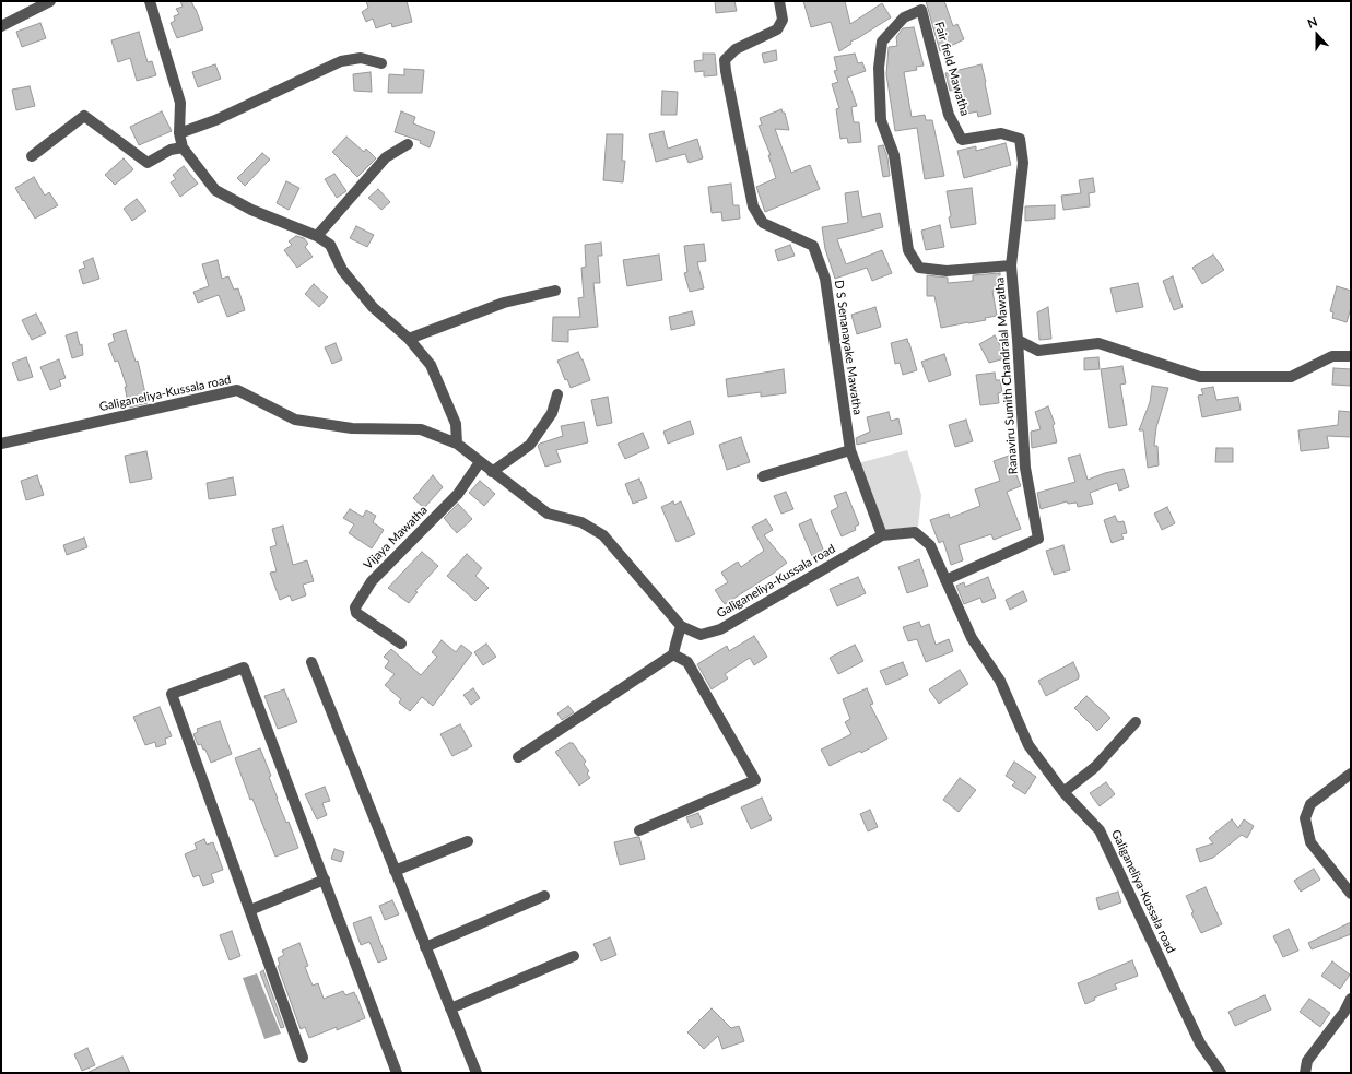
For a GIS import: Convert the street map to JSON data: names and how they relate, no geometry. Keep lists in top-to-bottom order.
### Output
{
  "streets": {
    "street": [
      "Fair field Mawatha",
      "D S Senanayake Mawatha",
      "Ranaviru Sumith Chandralal Mawatha",
      "Galiganeliya-Kussala road",
      "Vijaya Mawatha"
    ]
  },
  "crossings": [
    ["Fair field Mawatha", "Ranaviru Sumith Chandralal Mawatha"],
    ["D S Senanayake Mawatha", "Galiganeliya-Kussala road"],
    ["Ranaviru Sumith Chandralal Mawatha", "Galiganeliya-Kussala road"],
    ["Galiganeliya-Kussala road", "Vijaya Mawatha"]
  ],
  "north": "top"
}
